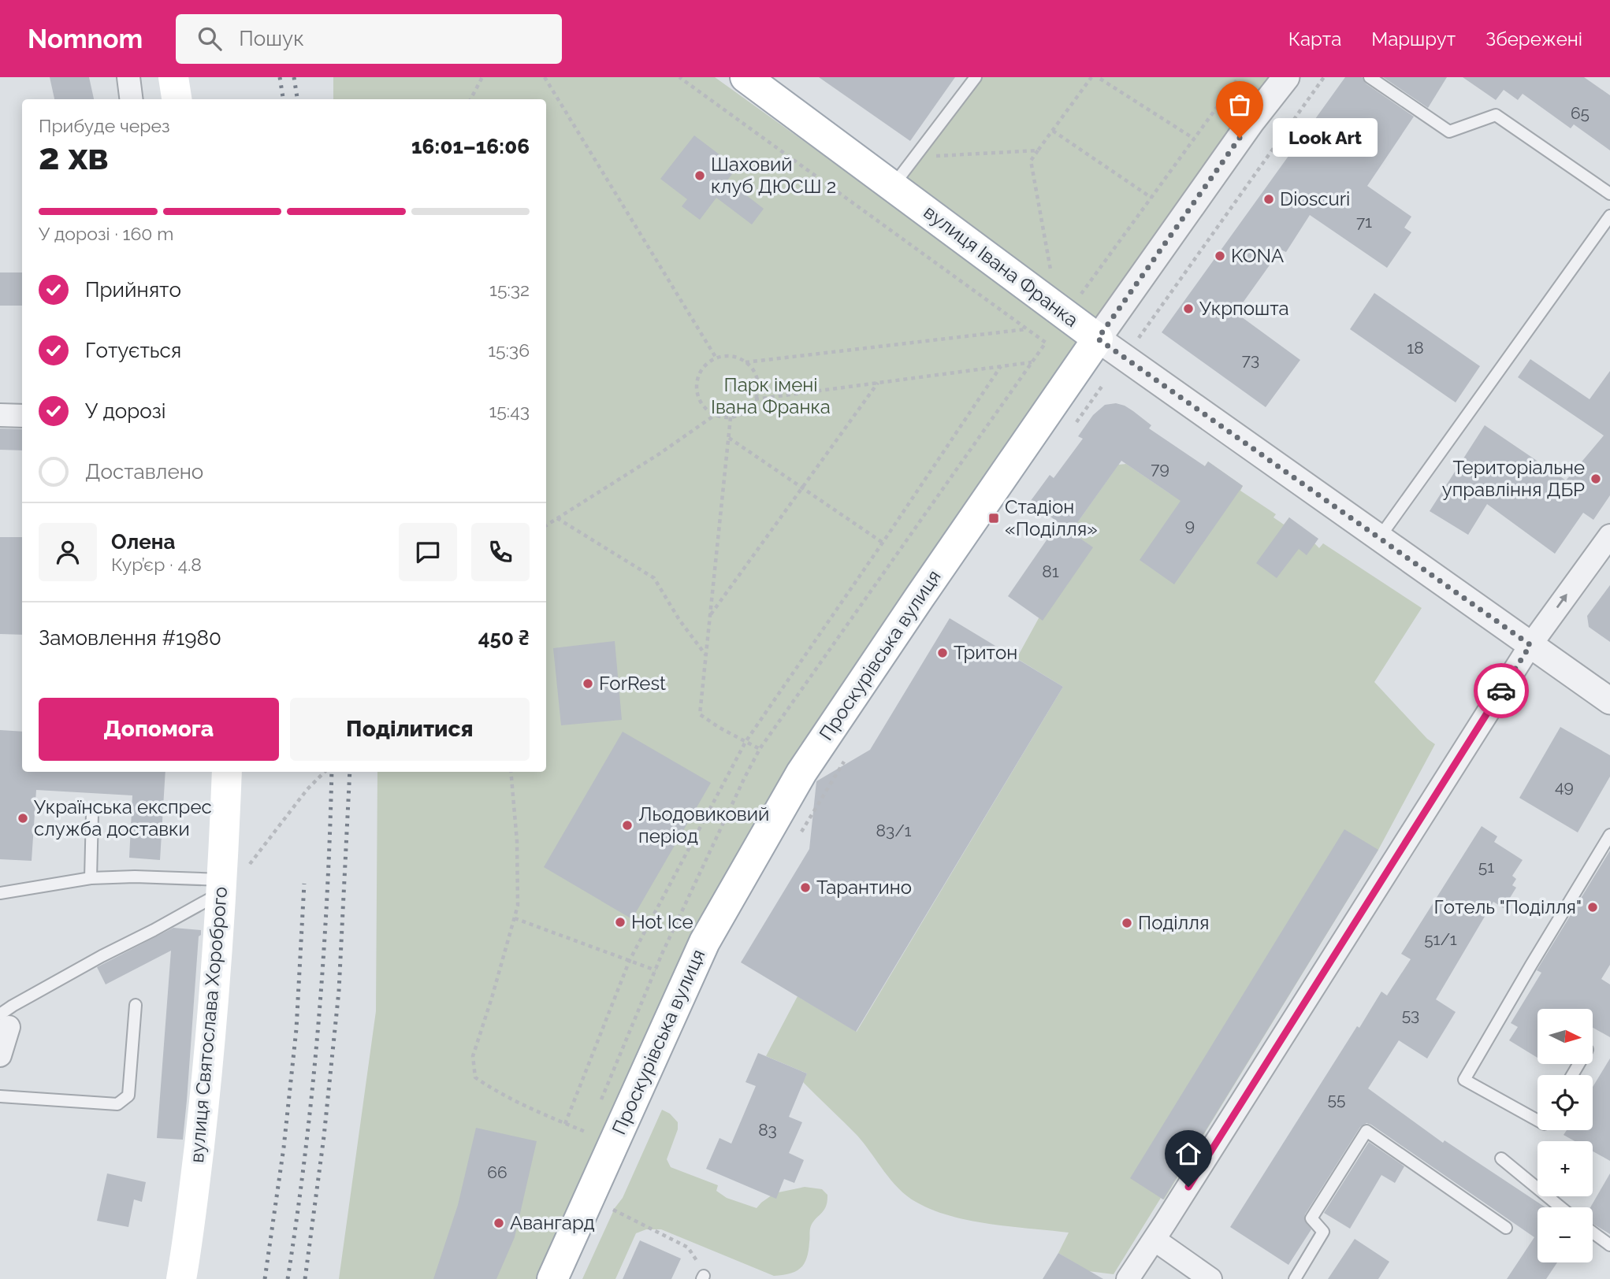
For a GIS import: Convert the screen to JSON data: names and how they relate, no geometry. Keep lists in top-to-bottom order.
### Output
{
  "streets": {
    "main road": ["вулиця Івана Франка", "Проскурівська вулиця", "вулиця Святослава Хороброго"]
  },
  "crossings": [
    ["вулиця Івана Франка", "Проскурівська вулиця"]
  ],
  "parks": ["Парк імені Івана Франка"],
  "places": {
    "other": [
      "Look Art",
      "Шаховий клуб ДЮСШ 2",
      "Dioscuri",
      "KONA",
      "Укрпошта",
      "Територіальне управління ДБР",
      "Тритон",
      "ForRest",
      "Українська експрес служба доставки",
      "Льодовиковий період",
      "Тарантино",
      "Готель \"Поділля\"",
      "Hot Ice",
      "Поділля",
      "Авангард"
    ],
    "transit": ["Стадіон «Поділля»"]
  },
  "house_numbers": [
    "65",
    "71",
    "18",
    "73",
    "79",
    "9",
    "81",
    "49",
    "83/1",
    "51",
    "51/1",
    "53",
    "55",
    "83",
    "66"
  ],
  "north": "right",
  "page": {
    "header": "Nomnom",
    "search": "Пошук",
    "nav": ["Карта", "Маршрут", "Збережені"],
    "heading": ["2 хв", "Прибуде через", "16:01–16:06"],
    "panel": [
      "Олена",
      "Кур’єр · 4.8",
      "Замовлення #1980",
      "450 ₴"
    ],
    "bubble": "Look Art",
    "bar": "У дорозі · 160 m",
    "list": [
      ["Прийнято", "15:32"],
      ["Готується", "15:36"],
      ["У дорозі", "15:43"],
      "Доставлено"
    ],
    "buttons": ["Допомога", "Поділитися"],
    "map_buttons": ["+", "−"]
  }
}
